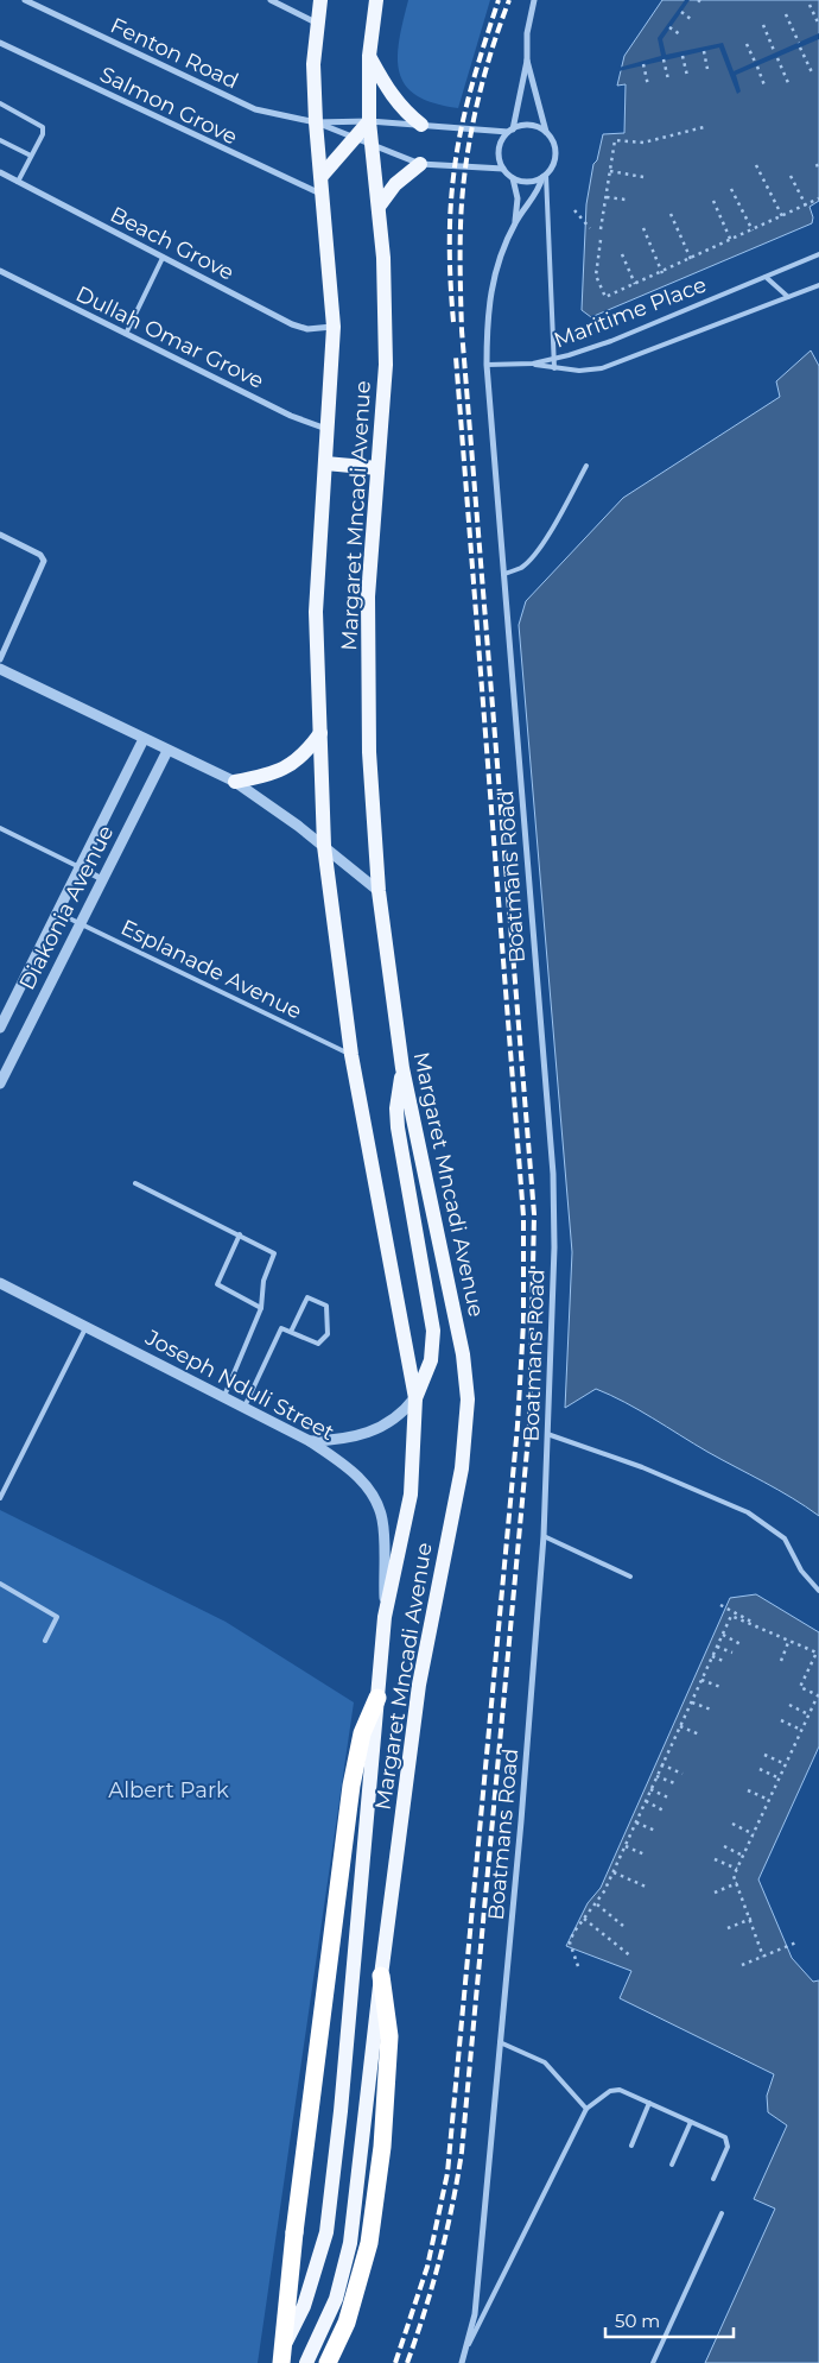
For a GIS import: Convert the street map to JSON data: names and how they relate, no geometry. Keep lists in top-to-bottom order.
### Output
{
  "streets": {
    "main road": ["Margaret Mncadi Avenue"],
    "street": [
      "Fenton Road",
      "Salmon Grove",
      "Beach Grove",
      "Dullah Omar Grove",
      "Boatmans Road",
      "Diakonia Avenue",
      "Joseph Nduli Street"
    ],
    "lane": ["Maritime Place", "Esplanade Avenue"]
  },
  "crossings": [
    ["Fenton Road", "Margaret Mncadi Avenue"],
    ["Salmon Grove", "Margaret Mncadi Avenue"],
    ["Beach Grove", "Margaret Mncadi Avenue"],
    ["Maritime Place", "Boatmans Road"],
    ["Dullah Omar Grove", "Margaret Mncadi Avenue"],
    ["Margaret Mncadi Avenue", "Esplanade Avenue"],
    ["Margaret Mncadi Avenue", "Joseph Nduli Street"],
    ["Diakonia Avenue", "Esplanade Avenue"]
  ],
  "parks": ["Albert Park"],
  "scale_bar": "50 m"
}
